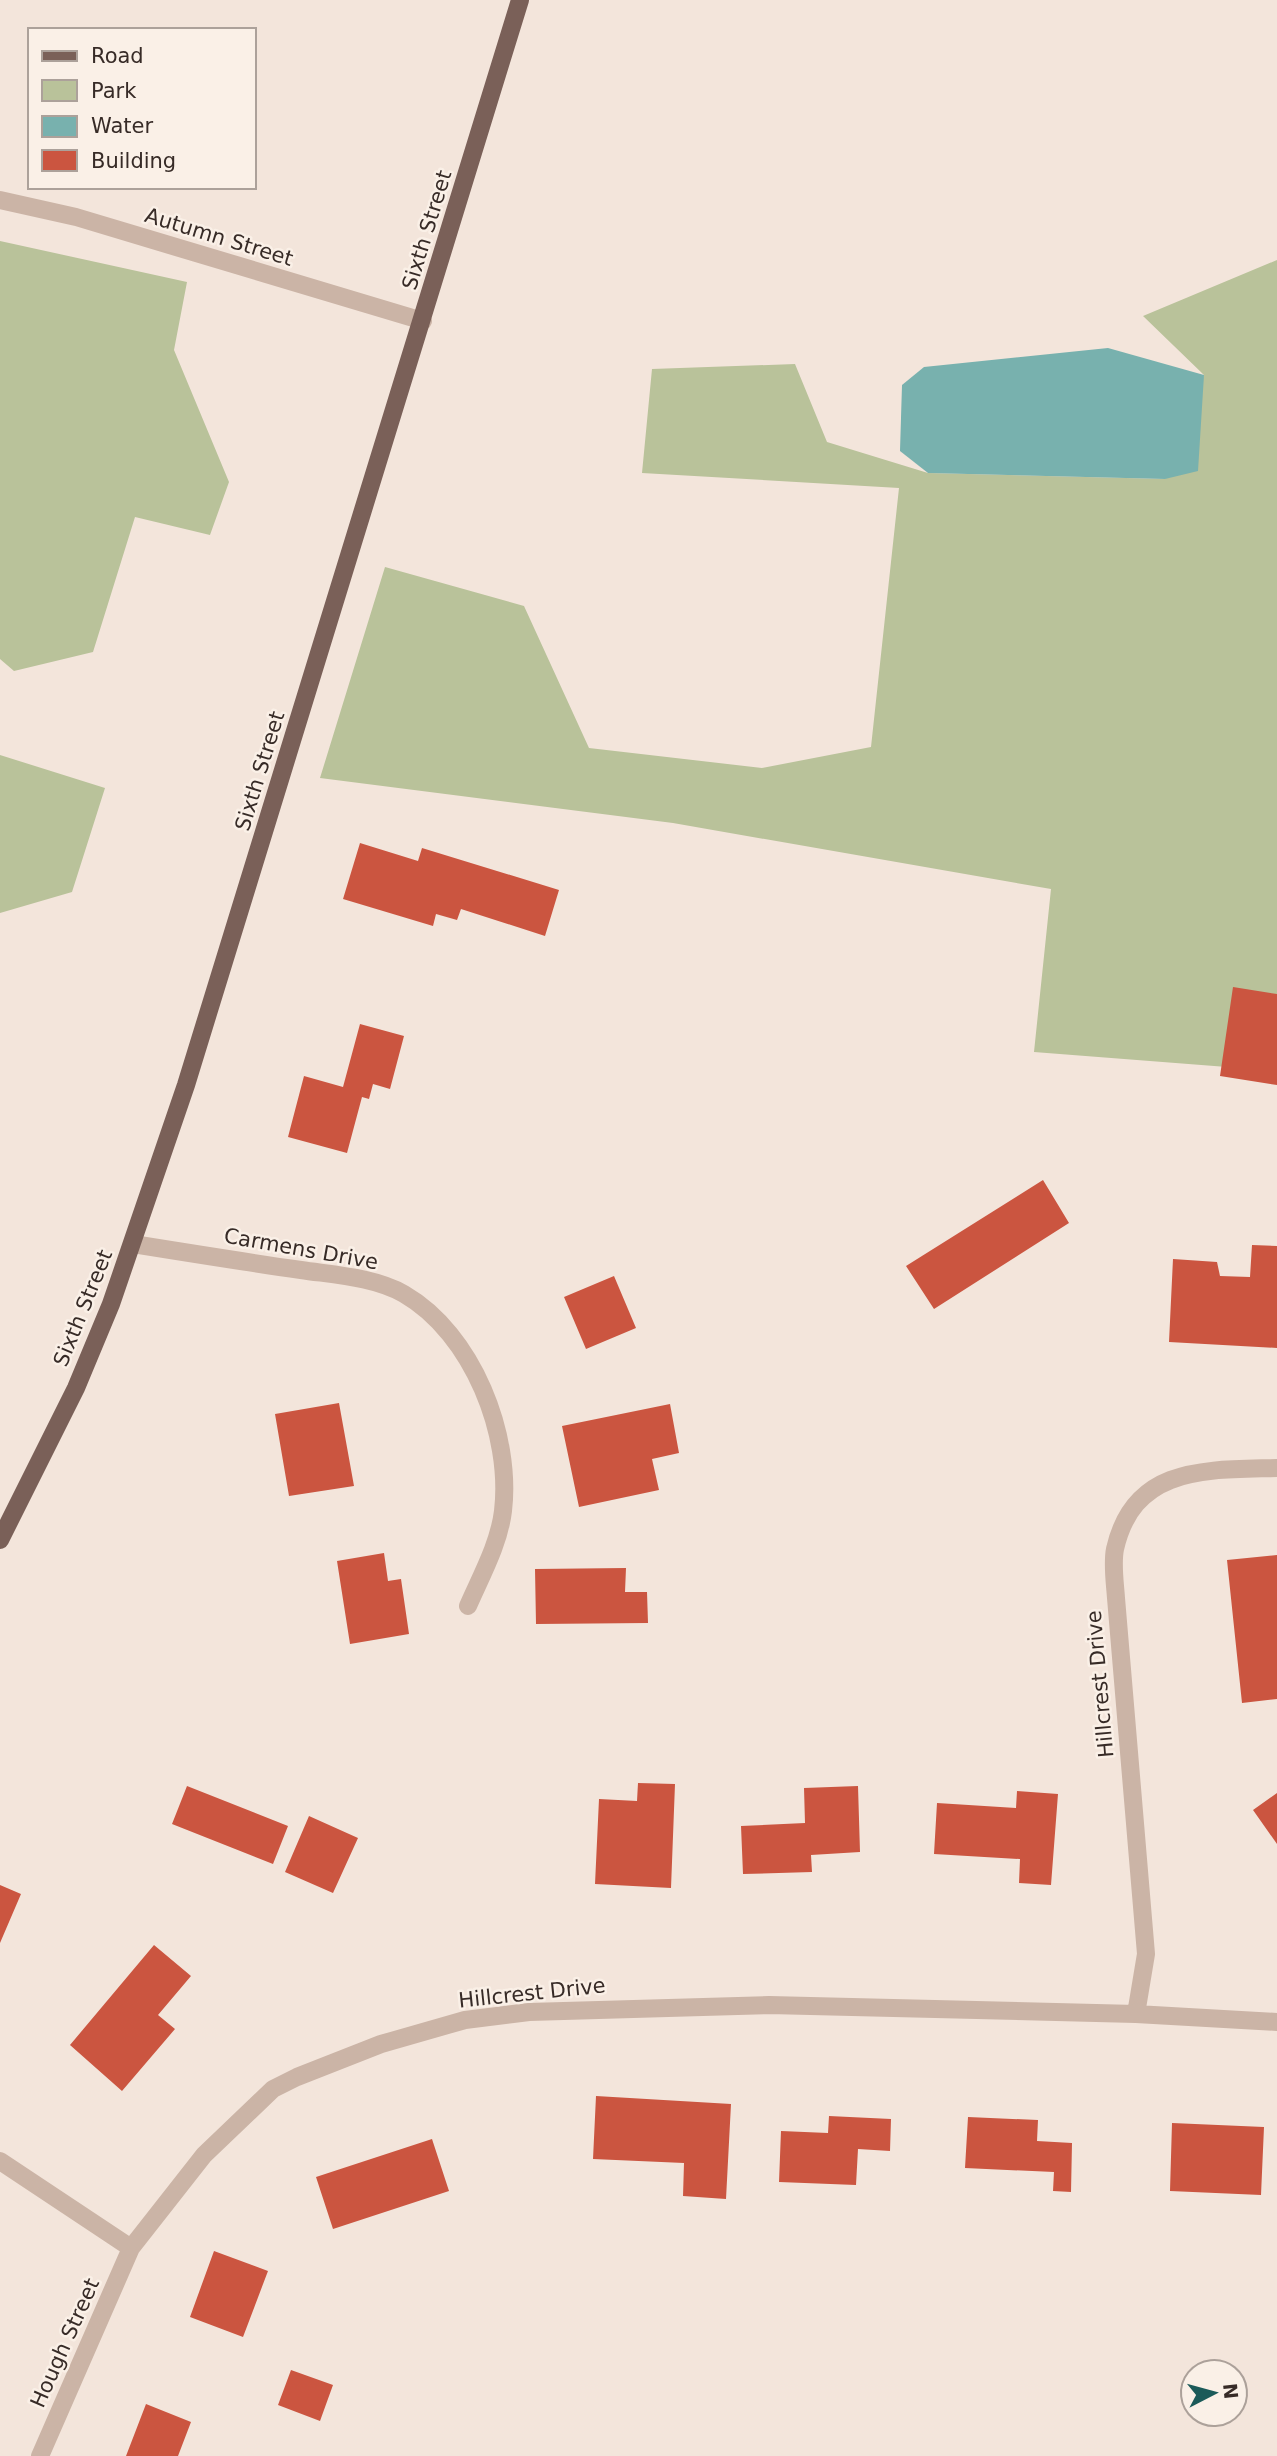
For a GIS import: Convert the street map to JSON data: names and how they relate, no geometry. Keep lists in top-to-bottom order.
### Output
{
  "streets": {
    "main road": ["Sixth Street"],
    "street": [
      "Autumn Street",
      "Carmens Drive",
      "Hillcrest Drive",
      "Hough Street"
    ]
  },
  "crossings": [
    ["Sixth Street", "Autumn Street"],
    ["Sixth Street", "Carmens Drive"],
    ["Hillcrest Drive", "Hough Street"]
  ],
  "legend": [
    "Road",
    "Park",
    "Water",
    "Building"
  ],
  "north": "right"
}
